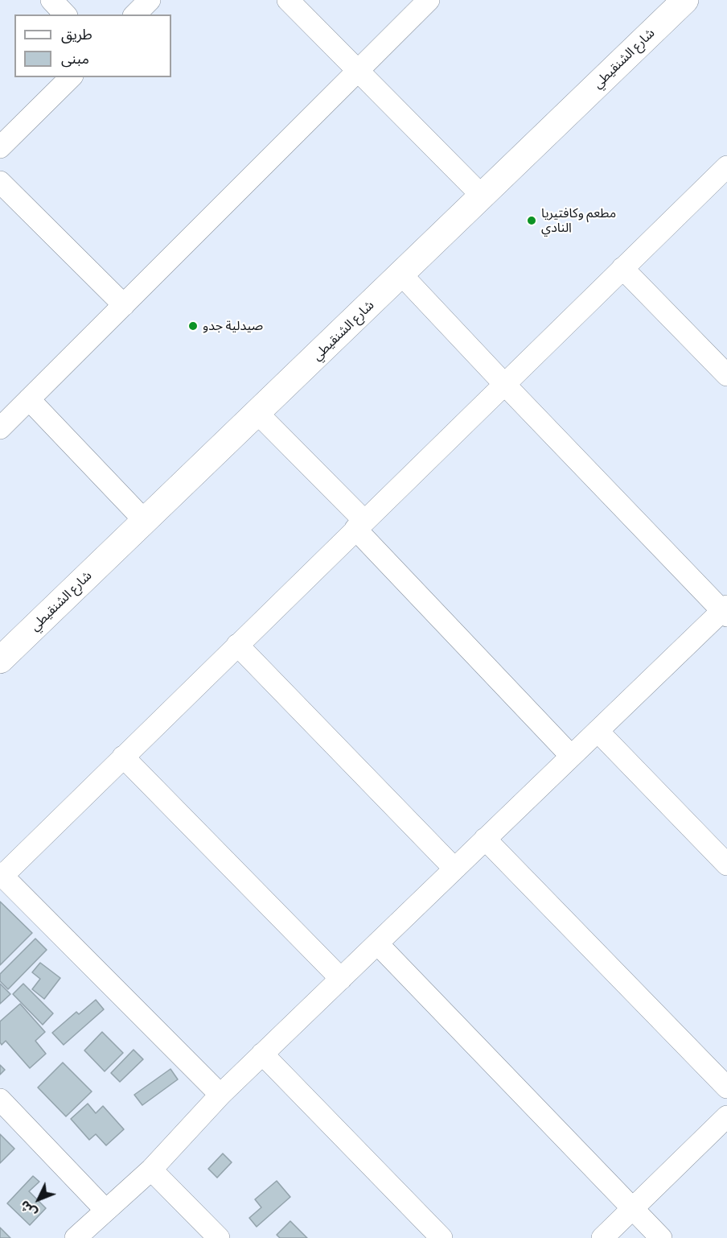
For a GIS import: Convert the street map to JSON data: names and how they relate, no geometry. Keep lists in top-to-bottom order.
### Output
{
  "streets": {
    "street": ["شارع الشنقيطي"]
  },
  "places": ["مطعم وكافتيريا النادي", "صيدلية جدو"],
  "legend": ["طريق", "مبنى"],
  "north": "bottom left"
}
